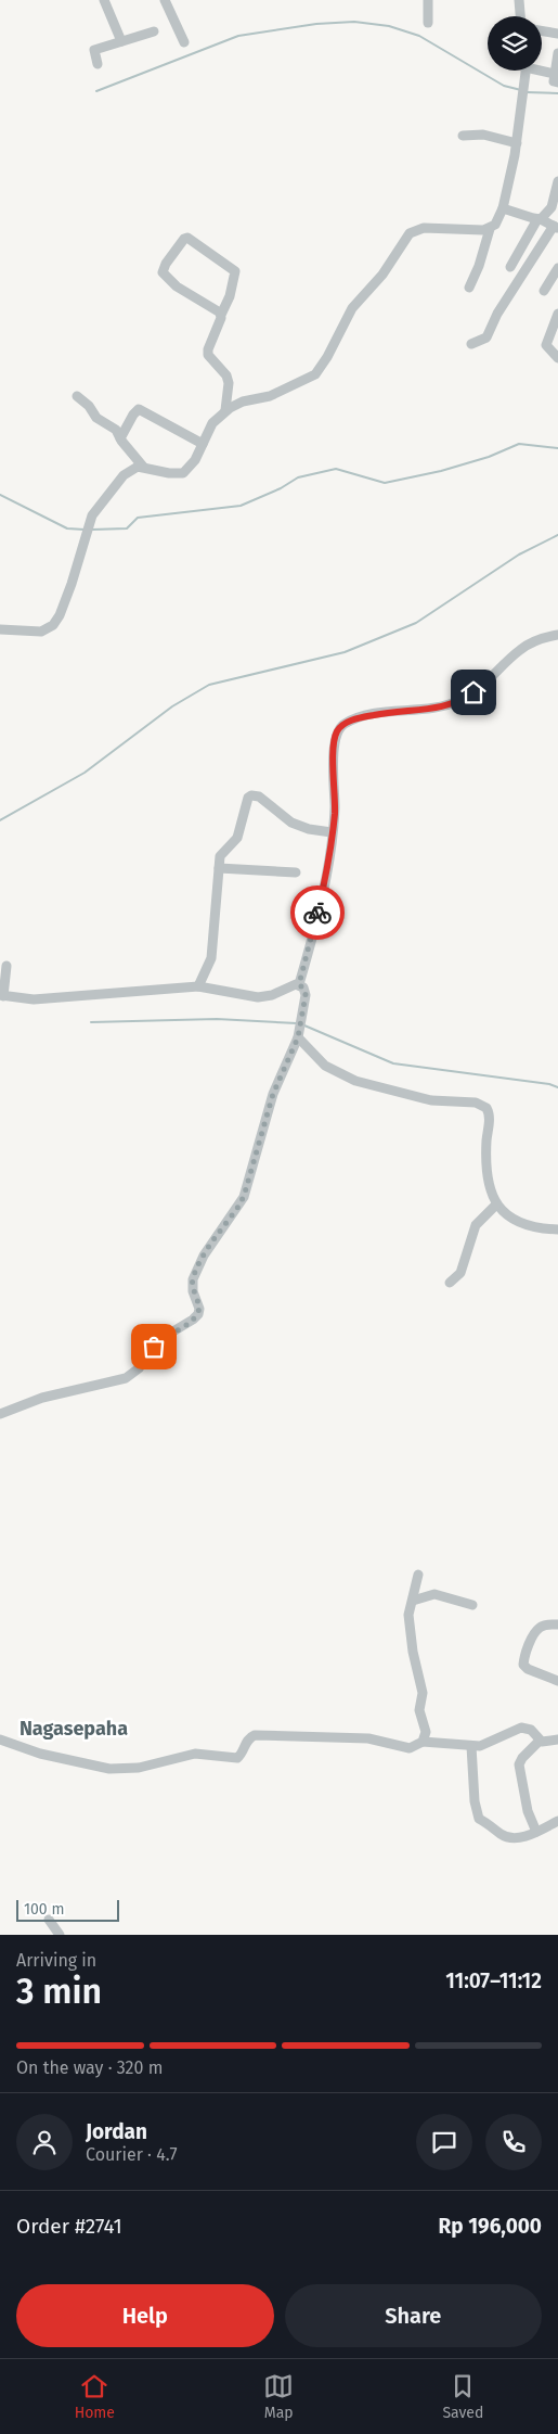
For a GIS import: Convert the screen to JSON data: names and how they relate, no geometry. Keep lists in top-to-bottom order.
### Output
{
  "districts": ["Nagasepaha"],
  "scale_bar": "100 m",
  "page": {
    "scale": "100 m",
    "heading": ["3 min", "Arriving in", "11:07–11:12"],
    "panel": [
      "Jordan",
      "Courier · 4.7",
      "Order #2741",
      "Rp 196,000"
    ],
    "bar": "On the way · 320 m",
    "buttons": ["Help", "Share"],
    "tabs": ["Home", "Map", "Saved"]
  }
}
